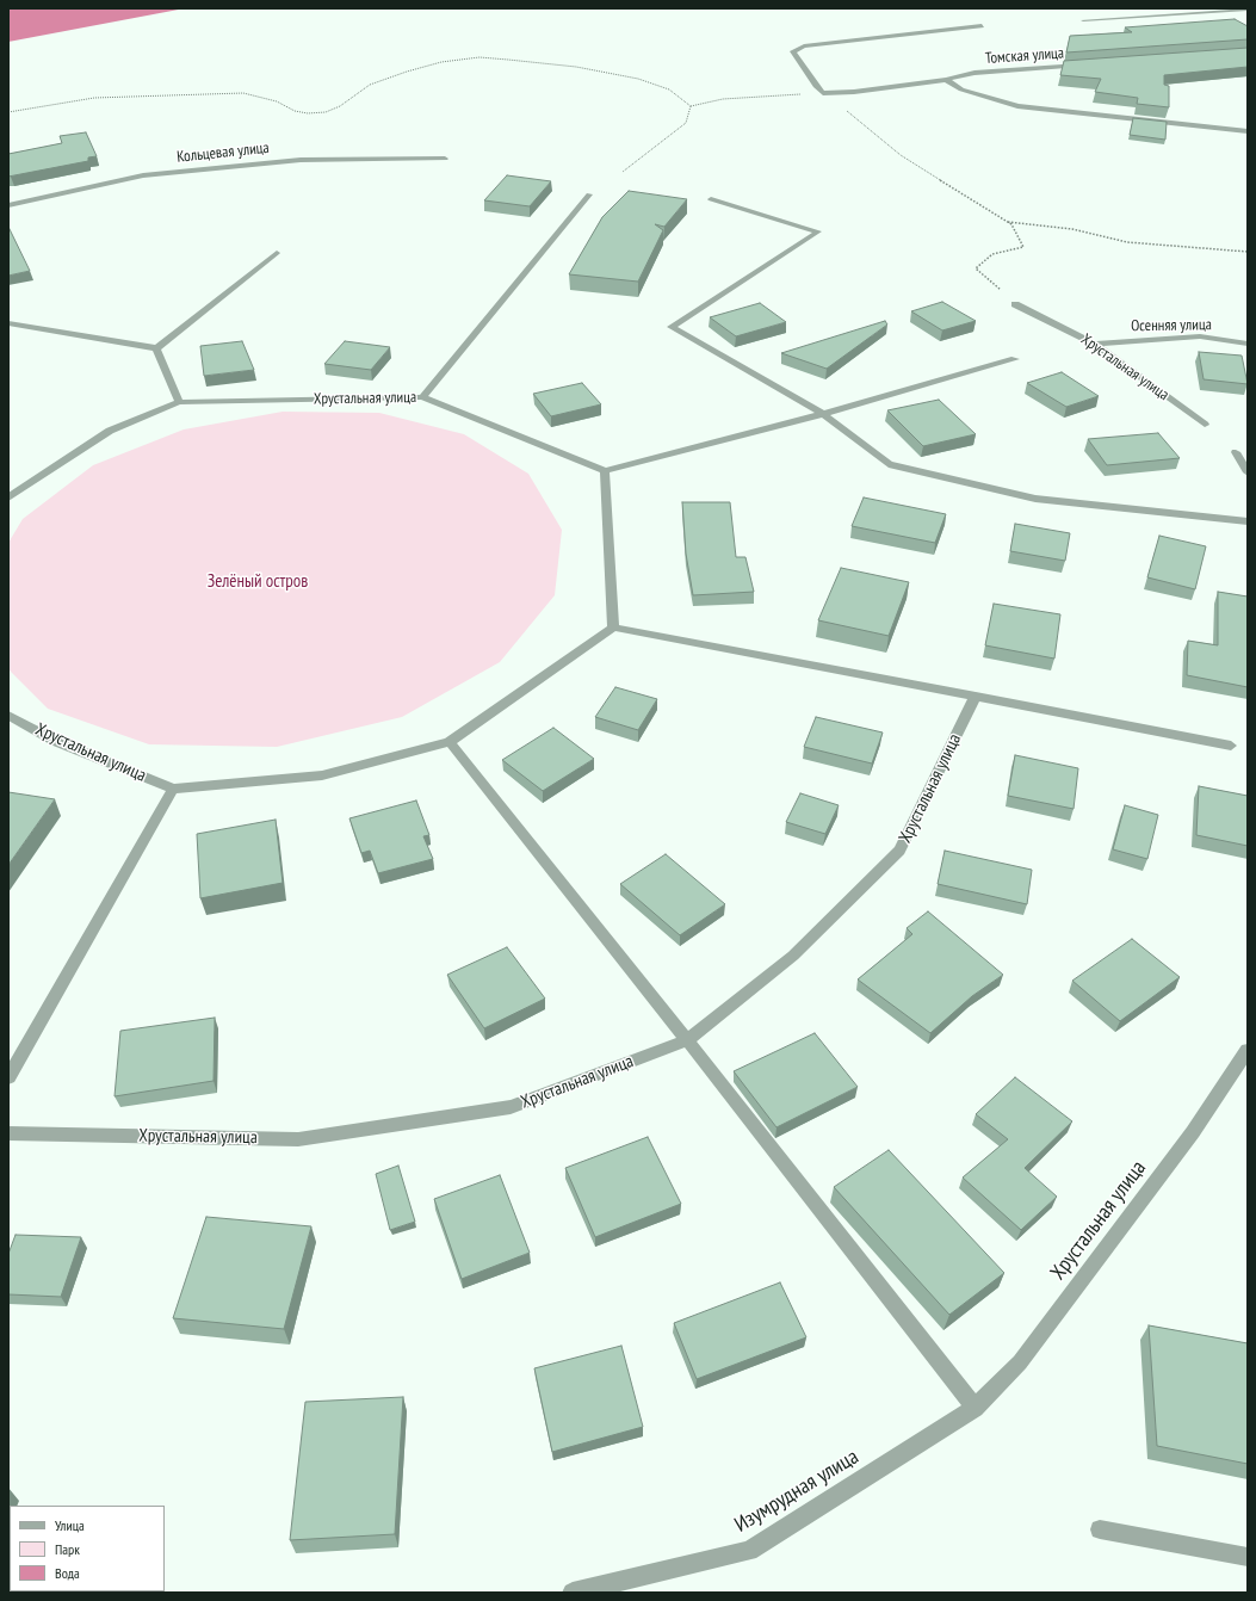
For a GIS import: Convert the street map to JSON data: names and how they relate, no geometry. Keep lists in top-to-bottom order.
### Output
{
  "streets": {
    "street": [
      "Томская улица",
      "Кольцевая улица",
      "Осенняя улица",
      "Хрустальная улица",
      "Изумрудная улица"
    ]
  },
  "crossings": [
    ["Осенняя улица", "Хрустальная улица"],
    ["Хрустальная улица", "Изумрудная улица"]
  ],
  "parks": ["Зелёный остров"],
  "legend": ["Улица", "Парк", "Вода"]
}
